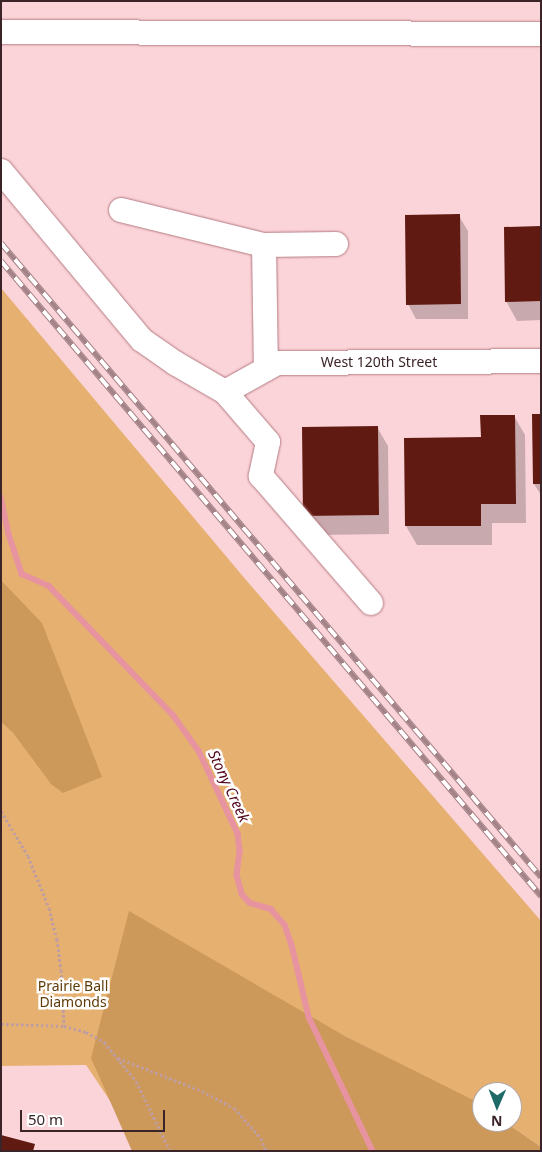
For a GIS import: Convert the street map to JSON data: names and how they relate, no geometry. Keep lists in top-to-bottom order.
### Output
{
  "streets": {
    "street": ["West 120th Street"]
  },
  "water": ["Stony Creek"],
  "parks": ["Prairie Ball Diamonds"],
  "scale_bar": "50 m",
  "north": "bottom"
}
